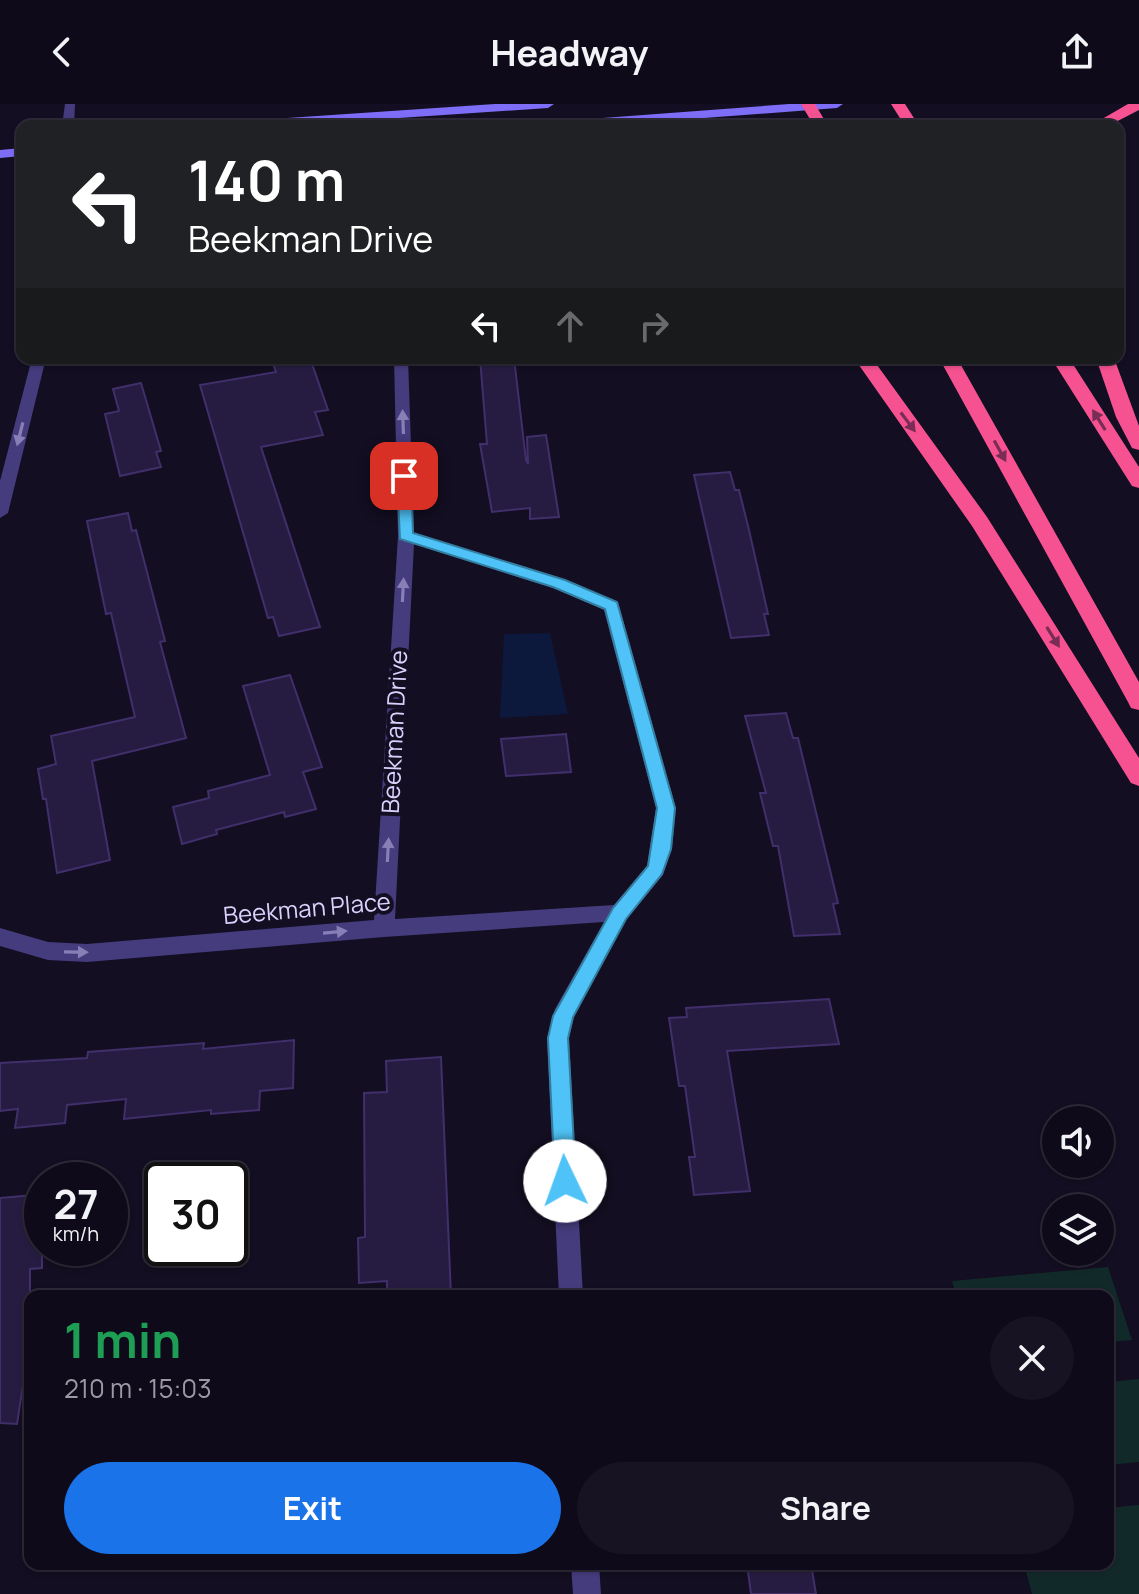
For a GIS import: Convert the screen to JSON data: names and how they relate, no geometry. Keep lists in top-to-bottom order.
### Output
{
  "streets": {
    "street": ["Beekman Drive", "Beekman Place"]
  },
  "crossings": [
    ["Beekman Drive", "Beekman Place"]
  ],
  "one_way": ["Beekman Drive", "Beekman Place"],
  "page": {
    "header": "Headway",
    "turn": ["140 m", "Beekman Drive"],
    "speed": "27 km/h",
    "limit": "30",
    "heading": ["1 min", "210 m · 15:03"],
    "buttons": ["Exit", "Share"]
  }
}
